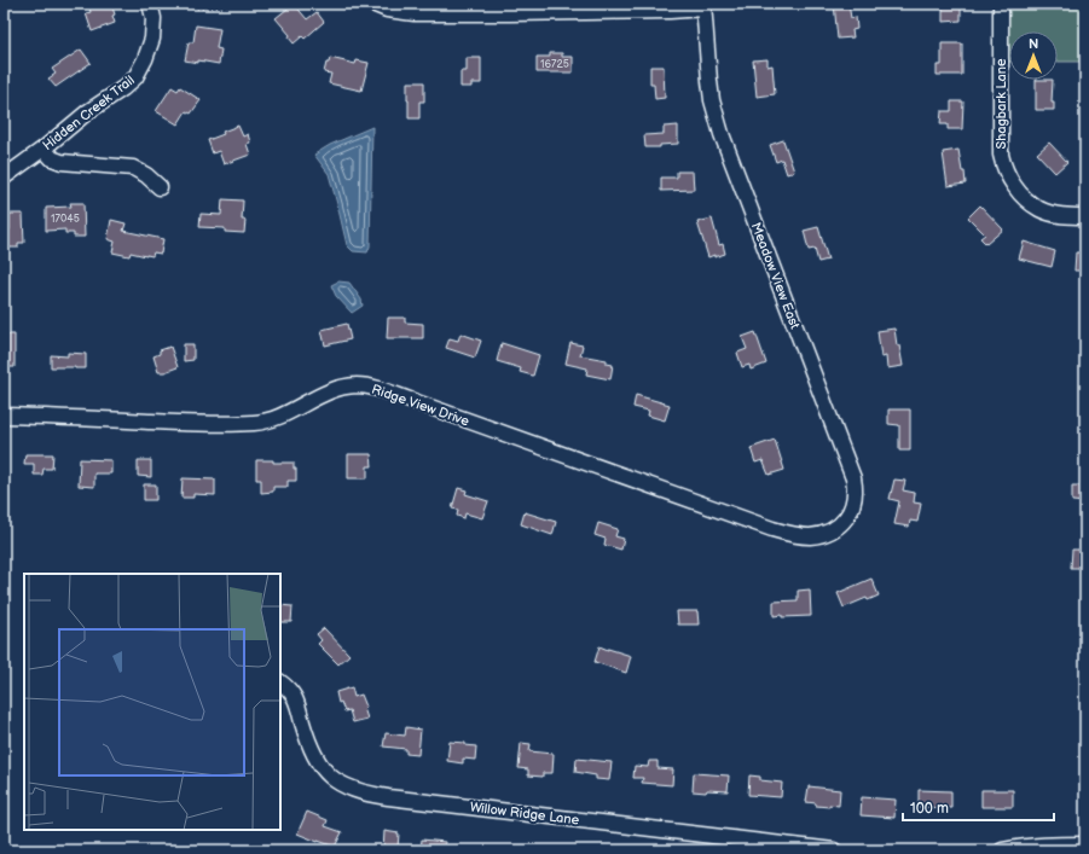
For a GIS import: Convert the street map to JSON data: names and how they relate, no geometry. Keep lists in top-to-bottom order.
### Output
{
  "streets": {
    "street": [
      "Shagbark Lane",
      "Hidden Creek Trail",
      "Meadow View East",
      "Ridge View Drive",
      "Willow Ridge Lane"
    ]
  },
  "crossings": [
    ["Meadow View East", "Ridge View Drive"]
  ],
  "house_numbers": ["16725", "17045"],
  "scale_bar": "100 m",
  "north": "top"
}
